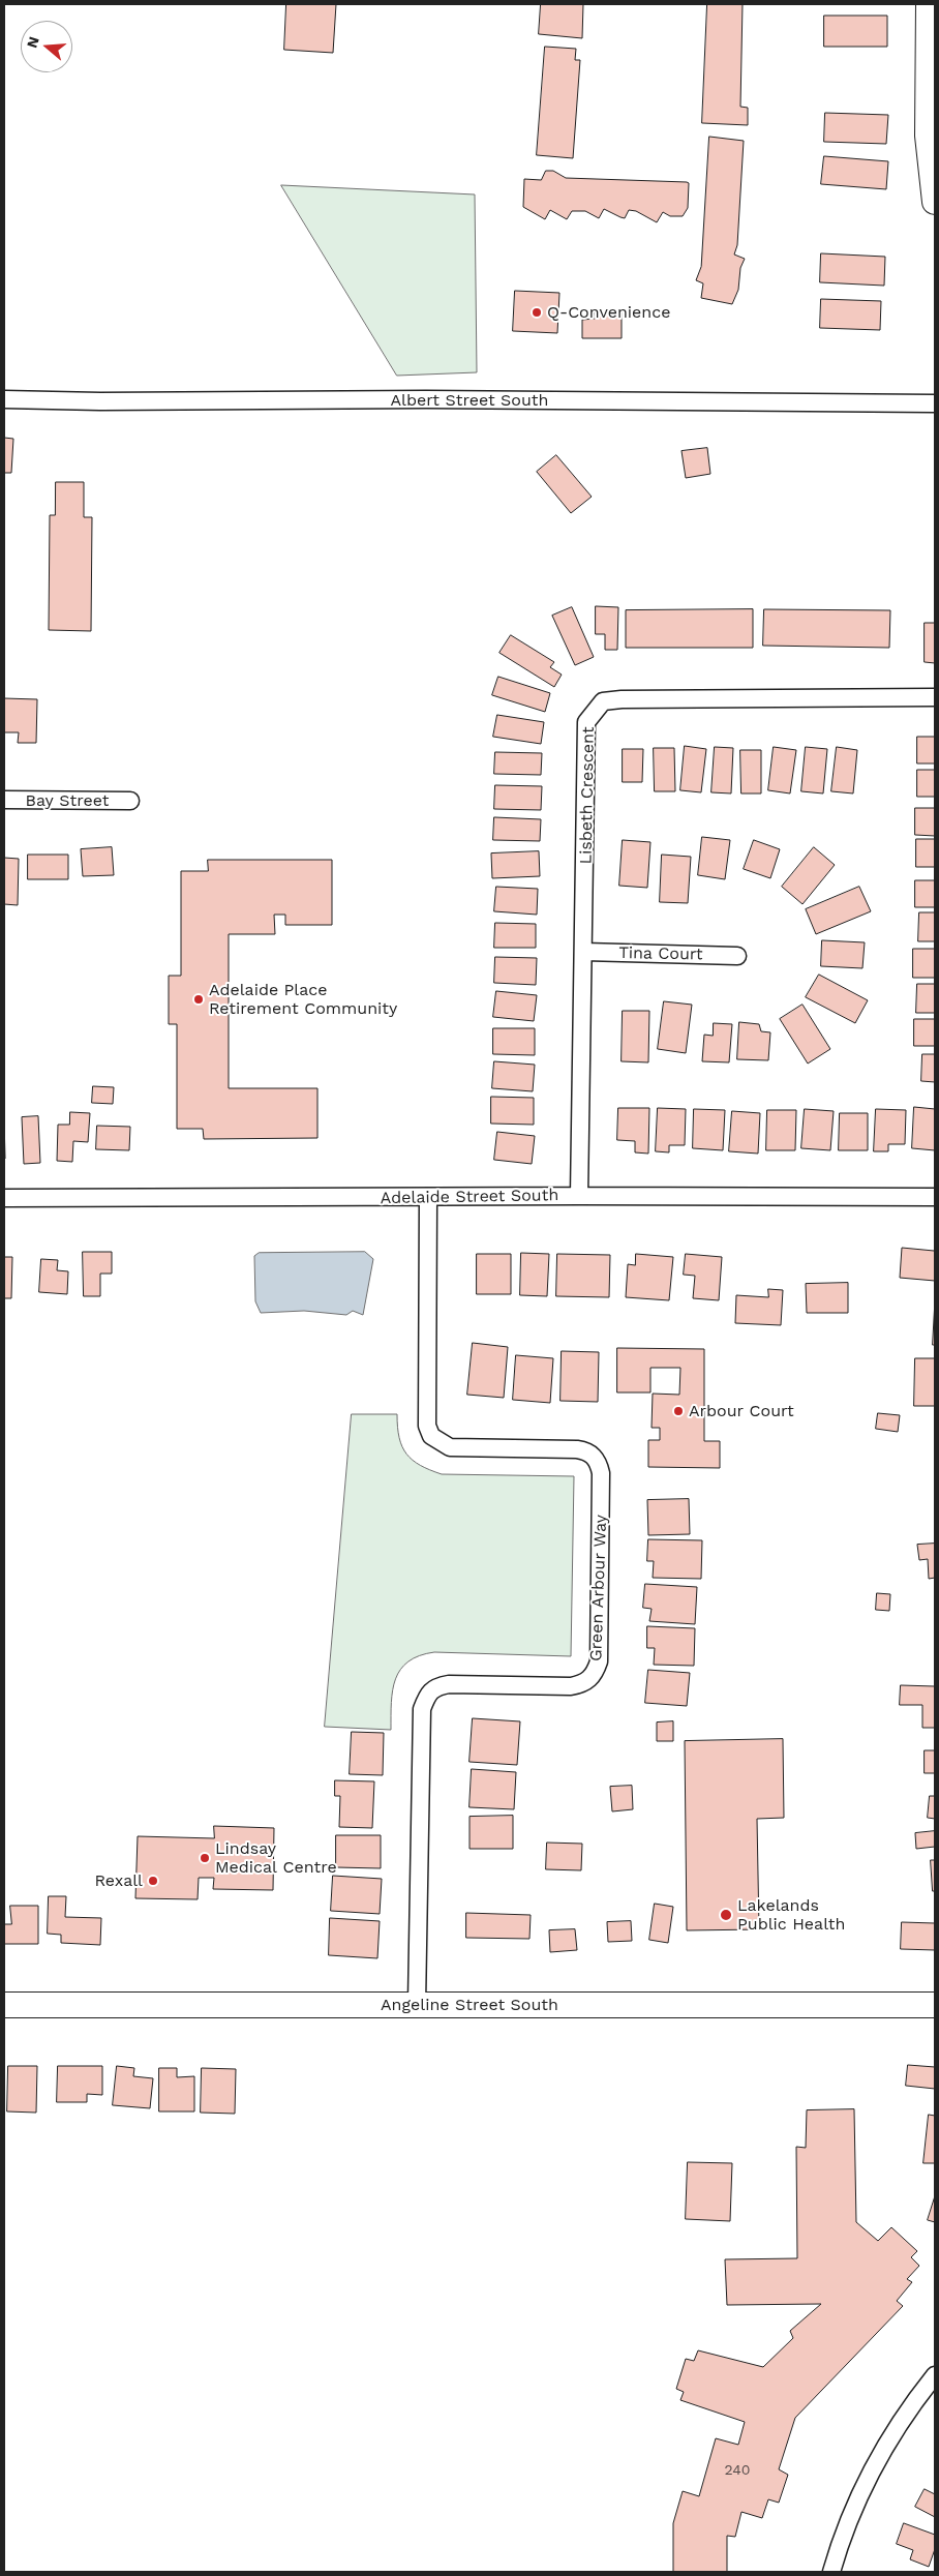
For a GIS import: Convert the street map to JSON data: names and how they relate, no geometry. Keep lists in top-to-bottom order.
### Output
{
  "streets": {
    "main road": ["Angeline Street South"],
    "street": [
      "Albert Street South",
      "Lisbeth Crescent",
      "Bay Street",
      "Tina Court",
      "Adelaide Street South",
      "Green Arbour Way"
    ]
  },
  "crossings": [
    ["Lisbeth Crescent", "Tina Court"],
    ["Lisbeth Crescent", "Adelaide Street South"],
    ["Adelaide Street South", "Green Arbour Way"],
    ["Green Arbour Way", "Angeline Street South"]
  ],
  "places": [
    "Q-Convenience",
    "Adelaide Place Retirement Community",
    "Arbour Court",
    "Lindsay Medical Centre",
    "Rexall",
    "Lakelands Public Health"
  ],
  "house_numbers": ["240"],
  "north": "left"
}
